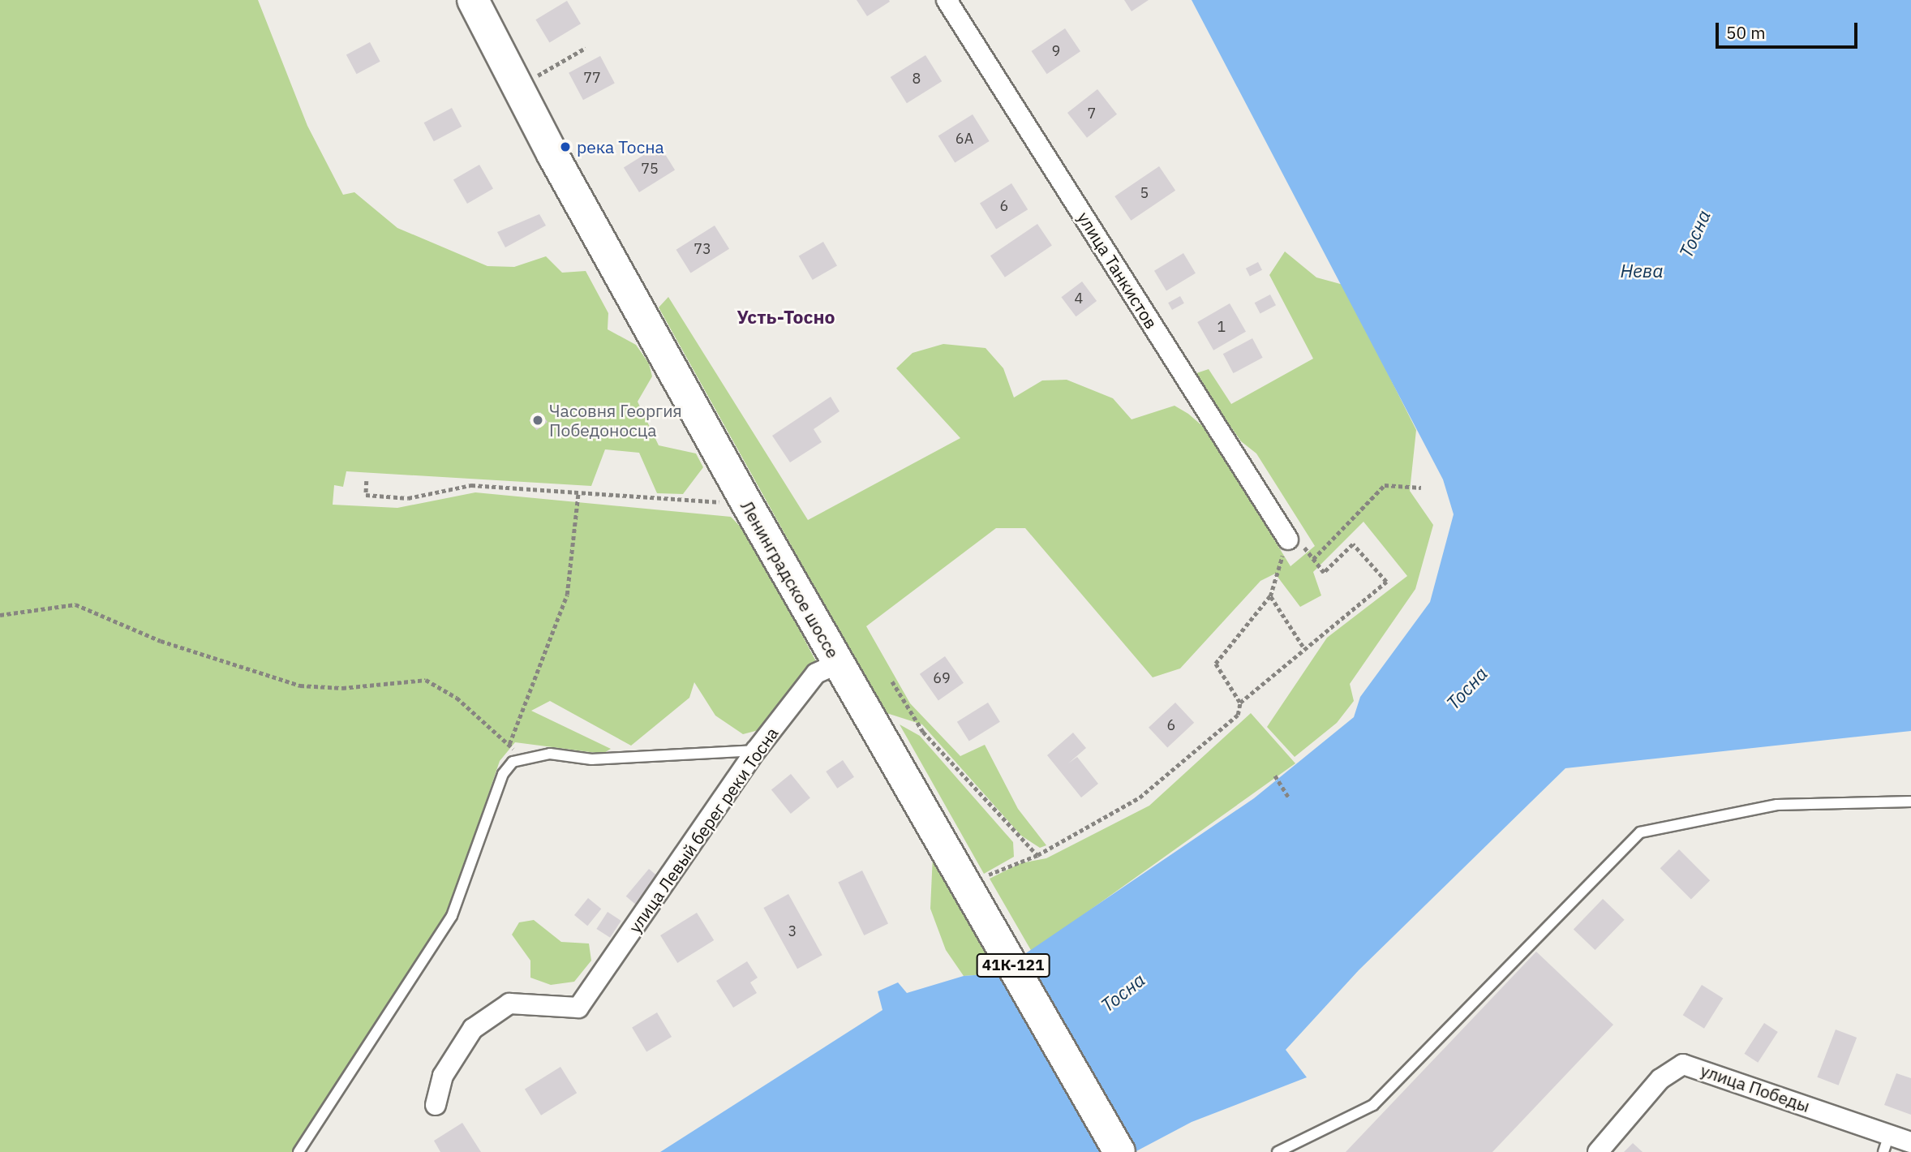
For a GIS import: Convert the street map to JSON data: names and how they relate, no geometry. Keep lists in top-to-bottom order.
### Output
{
  "streets": {
    "main road": ["Ленинградское шоссе", "41К-121"],
    "street": ["улица Танкистов", "улица Левый берег реки Тосна", "улица Победы"]
  },
  "crossings": [
    ["Ленинградское шоссе", "улица Левый берег реки Тосна"]
  ],
  "districts": ["Усть-Тосно"],
  "water": ["Тосна", "Нева"],
  "places": ["река Тосна", "Часовня Георгия Победоносца"],
  "house_numbers": [
    "9",
    "77",
    "8",
    "7",
    "6А",
    "75",
    "5",
    "6",
    "73",
    "4",
    "1",
    "69",
    "6",
    "3"
  ],
  "scale_bar": "50 m"
}
